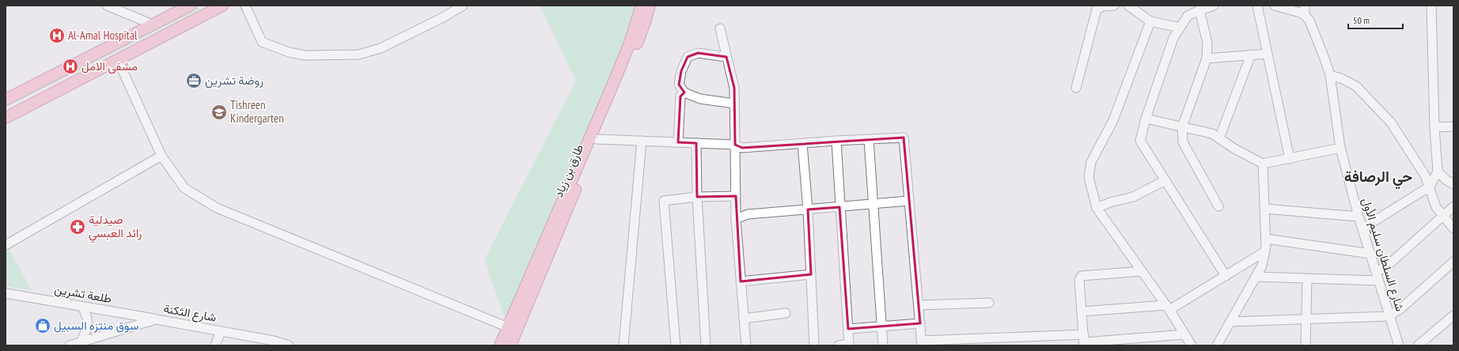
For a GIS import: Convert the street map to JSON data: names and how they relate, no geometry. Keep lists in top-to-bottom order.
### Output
{
  "streets": {
    "main road": ["طارق بن زياد"],
    "street": ["شارع السلطان سليم الأول", "طلعة تشرين", "شارع الثكنة"]
  },
  "crossings": [
    ["طلعة تشرين", "شارع الثكنة"]
  ],
  "districts": ["حي الرصافة"],
  "places": {
    "hospital": ["Al-Amal Hospital", "مشفى الامل"],
    "office": ["روضة تشرين"],
    "school or university": ["Tishreen Kindergarten"],
    "pharmacy": ["صيدلية رائد العبسي"],
    "shop": ["سوق منتزه السبيل"]
  },
  "scale_bar": "50 m"
}
